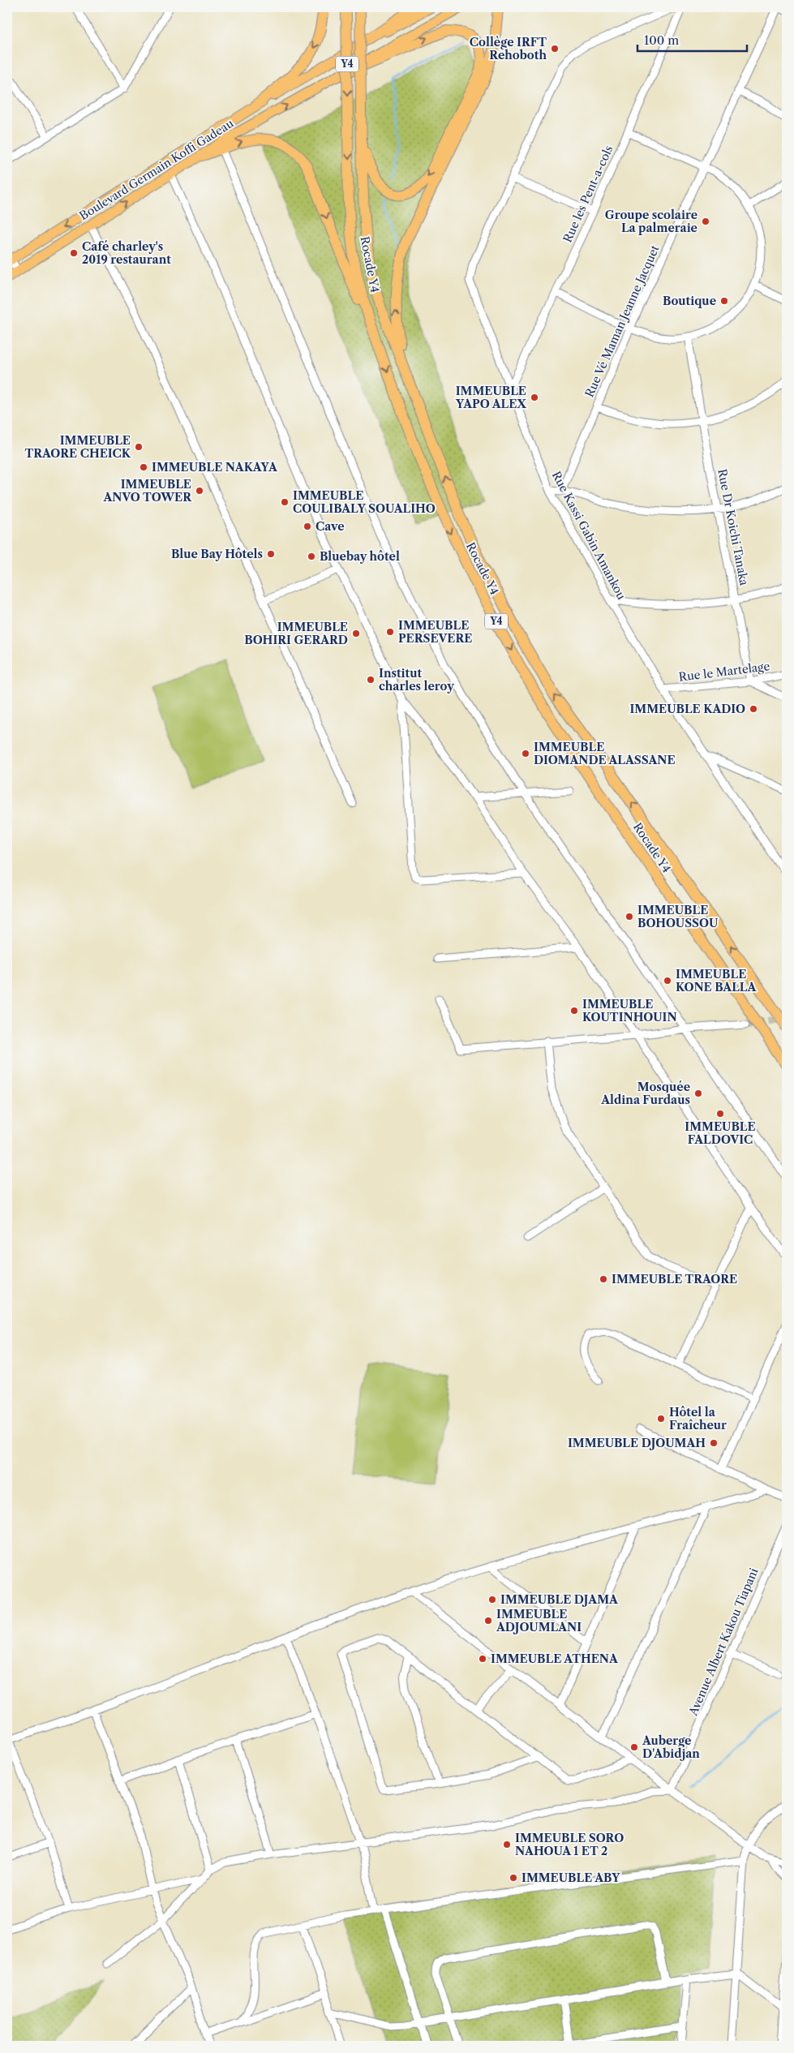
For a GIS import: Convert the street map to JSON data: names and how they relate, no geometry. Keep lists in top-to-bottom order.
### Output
{
  "streets": {
    "highway": ["Y4", "Rocade Y4"],
    "main road": ["Boulevard Germain Koffi Gadeau"],
    "street": [
      "Rue les Pent-a-cols",
      "Rue Vé Maman Jeanne Jacquet",
      "Rue Dr Koichi Tanaka",
      "Rue Kassi Gabin Amankou",
      "Rue le Martelage",
      "Avenue Albert Kakou Tiapani"
    ]
  },
  "crossings": [
    ["Rue les Pent-a-cols", "Rue Kassi Gabin Amankou"],
    ["Rue Dr Koichi Tanaka", "Rue le Martelage"],
    ["Rue Kassi Gabin Amankou", "Rue le Martelage"]
  ],
  "places": [
    "Collège IRFT Rehoboth",
    "Groupe scolaire La palmeraie",
    "Café charley's 2019 restaurant",
    "Boutique",
    "IMMEUBLE YAPO ALEX",
    "IMMEUBLE TRAORE CHEICK",
    "IMMEUBLE NAKAYA",
    "IMMEUBLE ANVO TOWER",
    "IMMEUBLE COULIBALY SOUALIHO",
    "Cave",
    "Blue Bay Hôtels",
    "Bluebay hôtel",
    "IMMEUBLE PERSEVERE",
    "IMMEUBLE BOHIRI GERARD",
    "Institut charles leroy",
    "IMMEUBLE KADIO",
    "IMMEUBLE DIOMANDE ALASSANE",
    "IMMEUBLE BOHOUSSOU",
    "IMMEUBLE KONE BALLA",
    "IMMEUBLE KOUTINHOUIN",
    "Mosquée Aldina Furdaus",
    "IMMEUBLE FALDOVIC",
    "IMMEUBLE TRAORE",
    "Hôtel la Fraîcheur",
    "IMMEUBLE DJOUMAH",
    "IMMEUBLE DJAMA",
    "IMMEUBLE ADJOUMLANI",
    "IMMEUBLE ATHENA",
    "Auberge D'Abidjan",
    "IMMEUBLE SORO NAHOUA 1 ET 2",
    "IMMEUBLE ABY"
  ],
  "scale_bar": "100 m"
}
